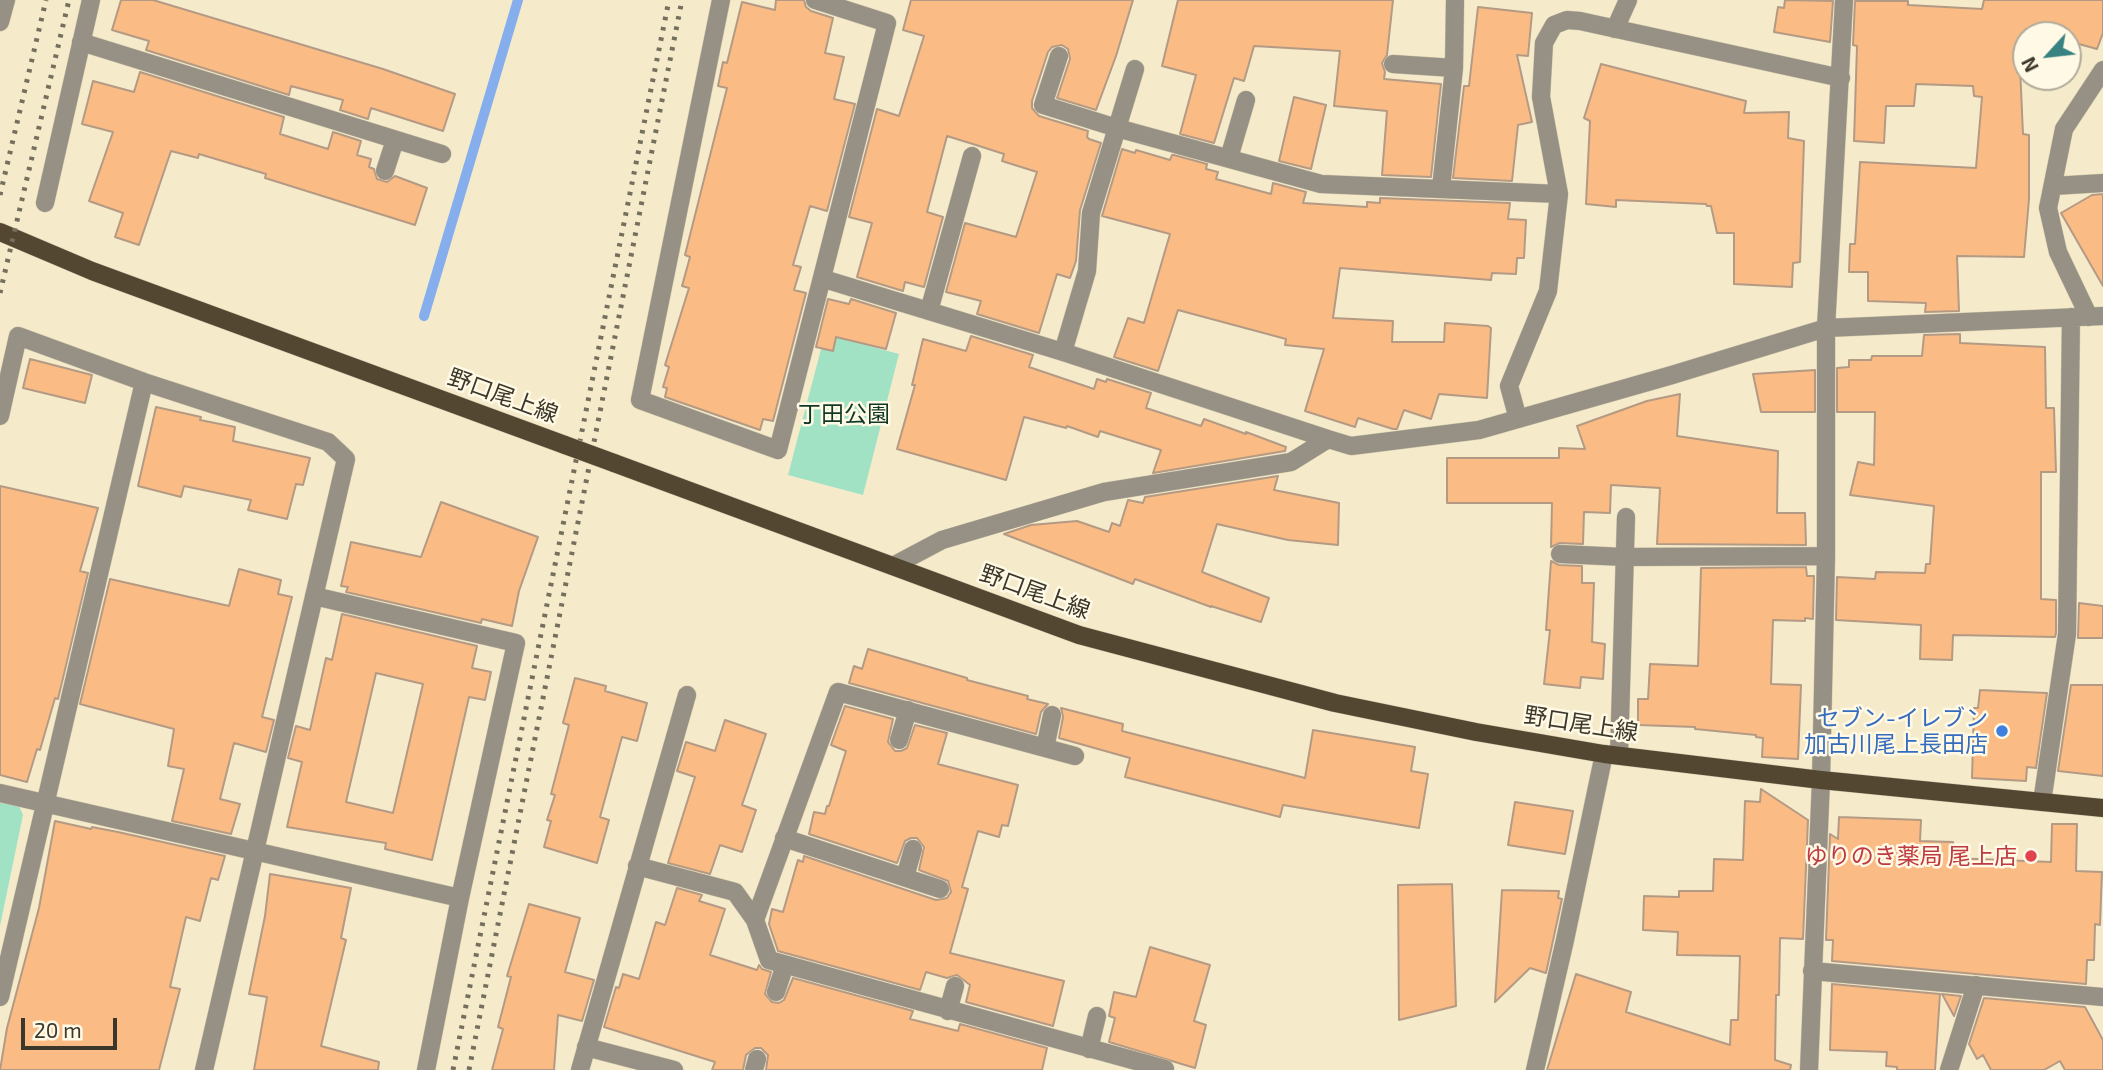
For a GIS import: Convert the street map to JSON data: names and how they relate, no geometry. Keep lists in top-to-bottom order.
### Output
{
  "streets": {
    "main road": ["野口尾上線"]
  },
  "parks": ["丁田公園"],
  "places": ["セブン-イレブン 加古川尾上長田店", "ゆりのき薬局 尾上店"],
  "scale_bar": "20 m",
  "north": "bottom left"
}
